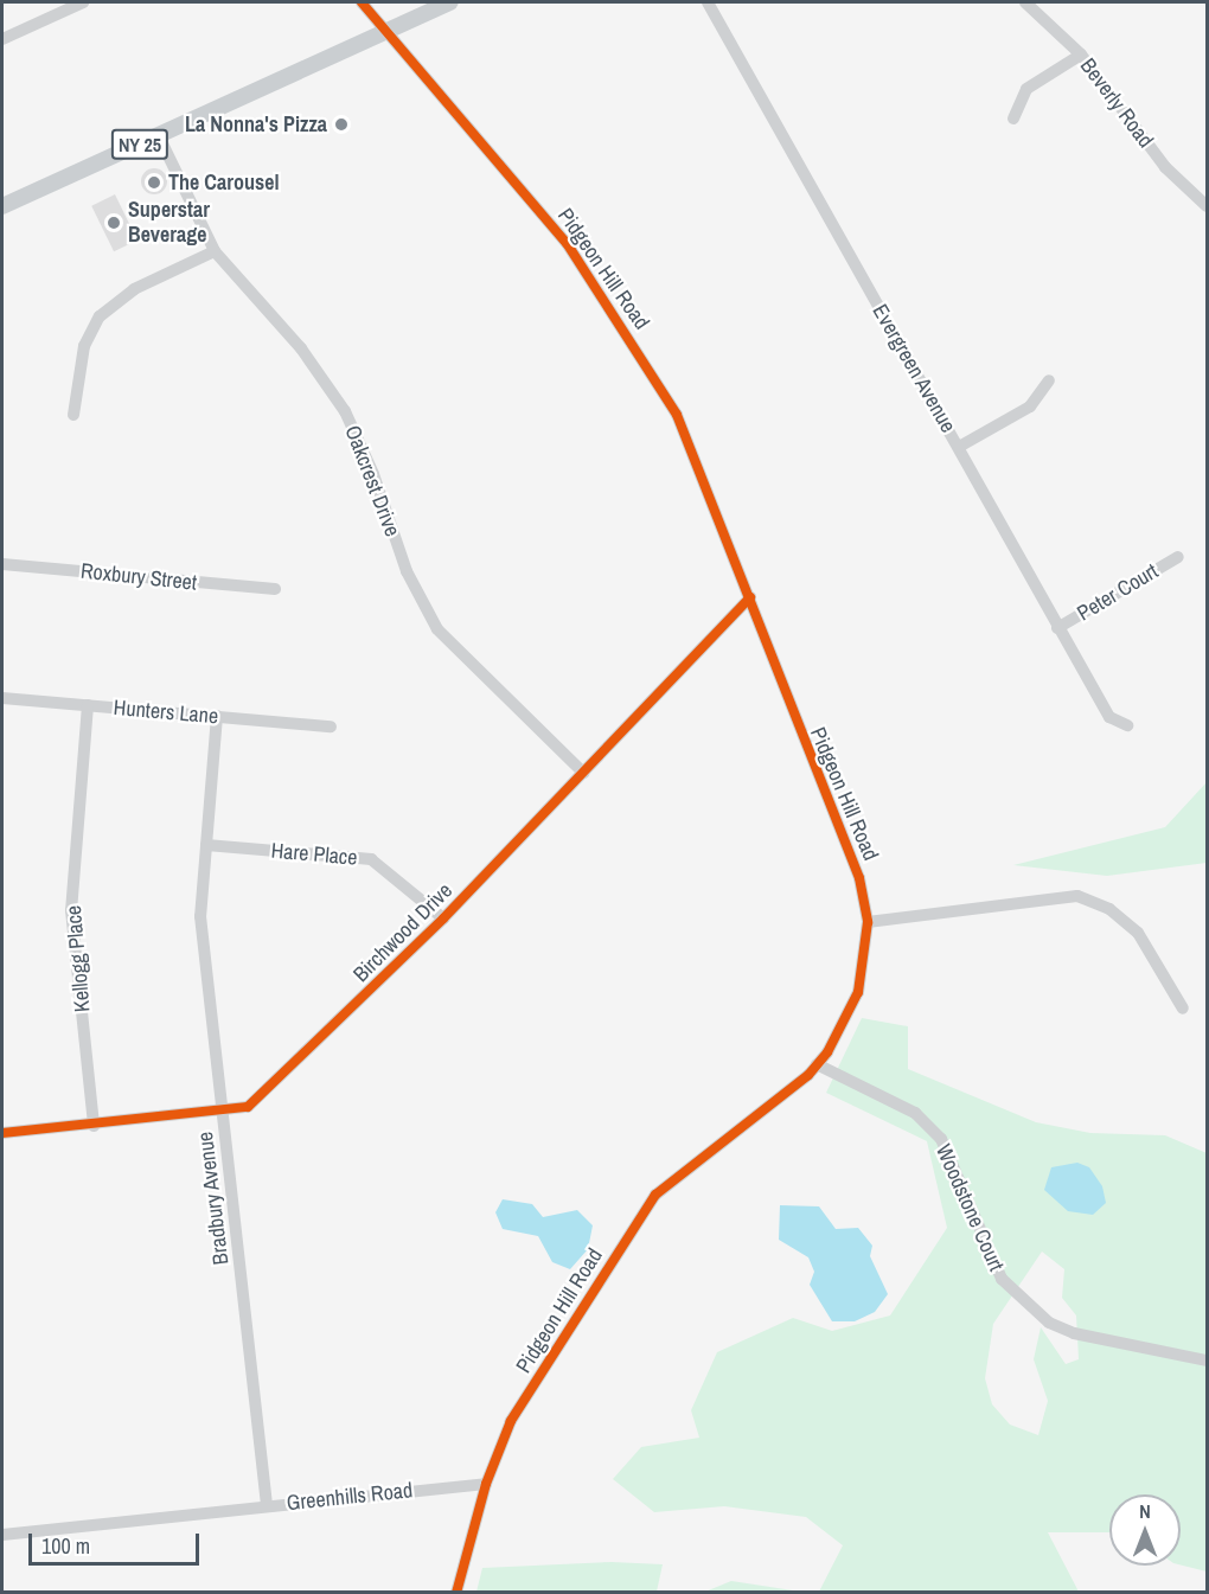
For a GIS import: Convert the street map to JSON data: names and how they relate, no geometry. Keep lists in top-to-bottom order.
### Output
{
  "streets": {
    "main road": ["NY 25"],
    "street": [
      "Beverly Road",
      "Pidgeon Hill Road",
      "Evergreen Avenue",
      "Oakcrest Drive",
      "Roxbury Street",
      "Peter Court",
      "Hunters Lane",
      "Hare Place",
      "Birchwood Drive",
      "Kellogg Place",
      "Bradbury Avenue",
      "Woodstone Court",
      "Greenhills Road"
    ]
  },
  "crossings": [
    ["NY 25", "Pidgeon Hill Road"],
    ["NY 25", "Oakcrest Drive"],
    ["Pidgeon Hill Road", "Birchwood Drive"],
    ["Pidgeon Hill Road", "Woodstone Court"],
    ["Pidgeon Hill Road", "Greenhills Road"],
    ["Evergreen Avenue", "Peter Court"],
    ["Oakcrest Drive", "Birchwood Drive"],
    ["Hunters Lane", "Kellogg Place"],
    ["Hunters Lane", "Bradbury Avenue"],
    ["Hare Place", "Birchwood Drive"],
    ["Hare Place", "Bradbury Avenue"],
    ["Birchwood Drive", "Kellogg Place"],
    ["Birchwood Drive", "Bradbury Avenue"],
    ["Bradbury Avenue", "Greenhills Road"]
  ],
  "places": ["La Nonna's Pizza", "The Carousel", "Superstar Beverage"],
  "scale_bar": "100 m",
  "north": "top"
}
